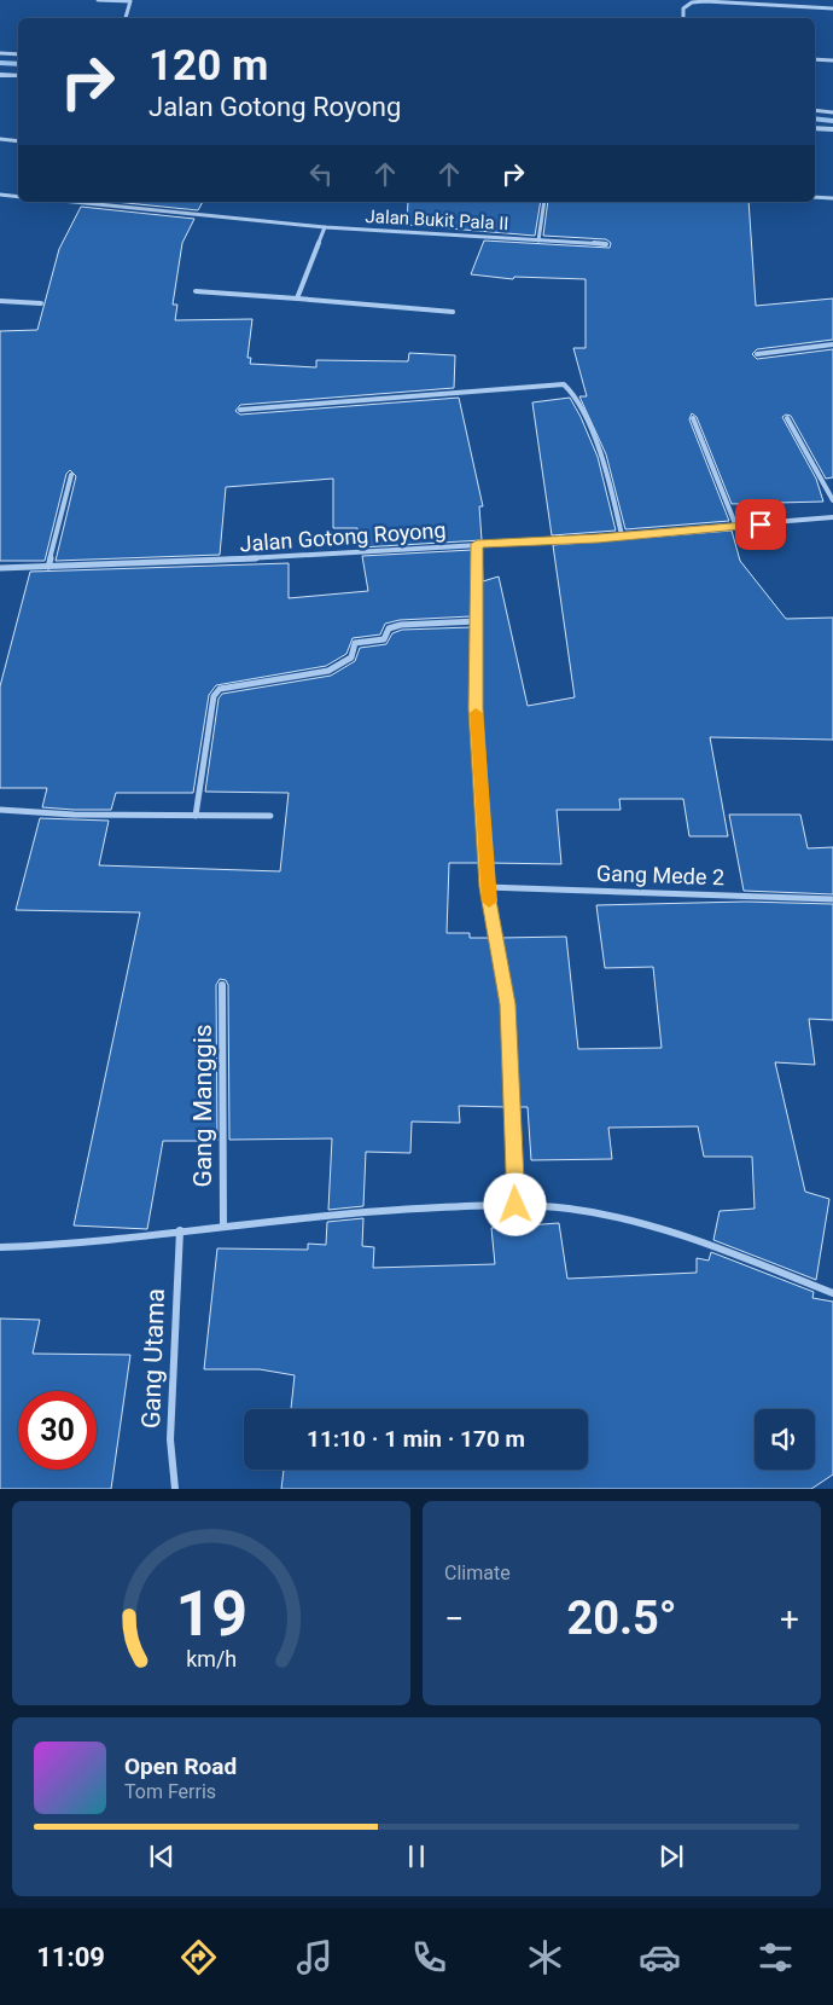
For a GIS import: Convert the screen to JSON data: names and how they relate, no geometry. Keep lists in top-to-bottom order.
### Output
{
  "streets": {
    "street": [
      "Jalan Bukit Pala II",
      "Jalan Gotong Royong",
      "Gang Mede 2",
      "Gang Manggis",
      "Gang Utama"
    ]
  },
  "page": {
    "turn": ["120 m", "Jalan Gotong Royong"],
    "limit": "30",
    "trip": "11:10 · 1 min · 170 m",
    "tile": "Climate",
    "heat": ["−", "20.5°", "+"],
    "song": ["Open Road", "Tom Ferris"],
    "tabs": "11:09",
    "gauge": ["19", "km/h"]
  }
}
